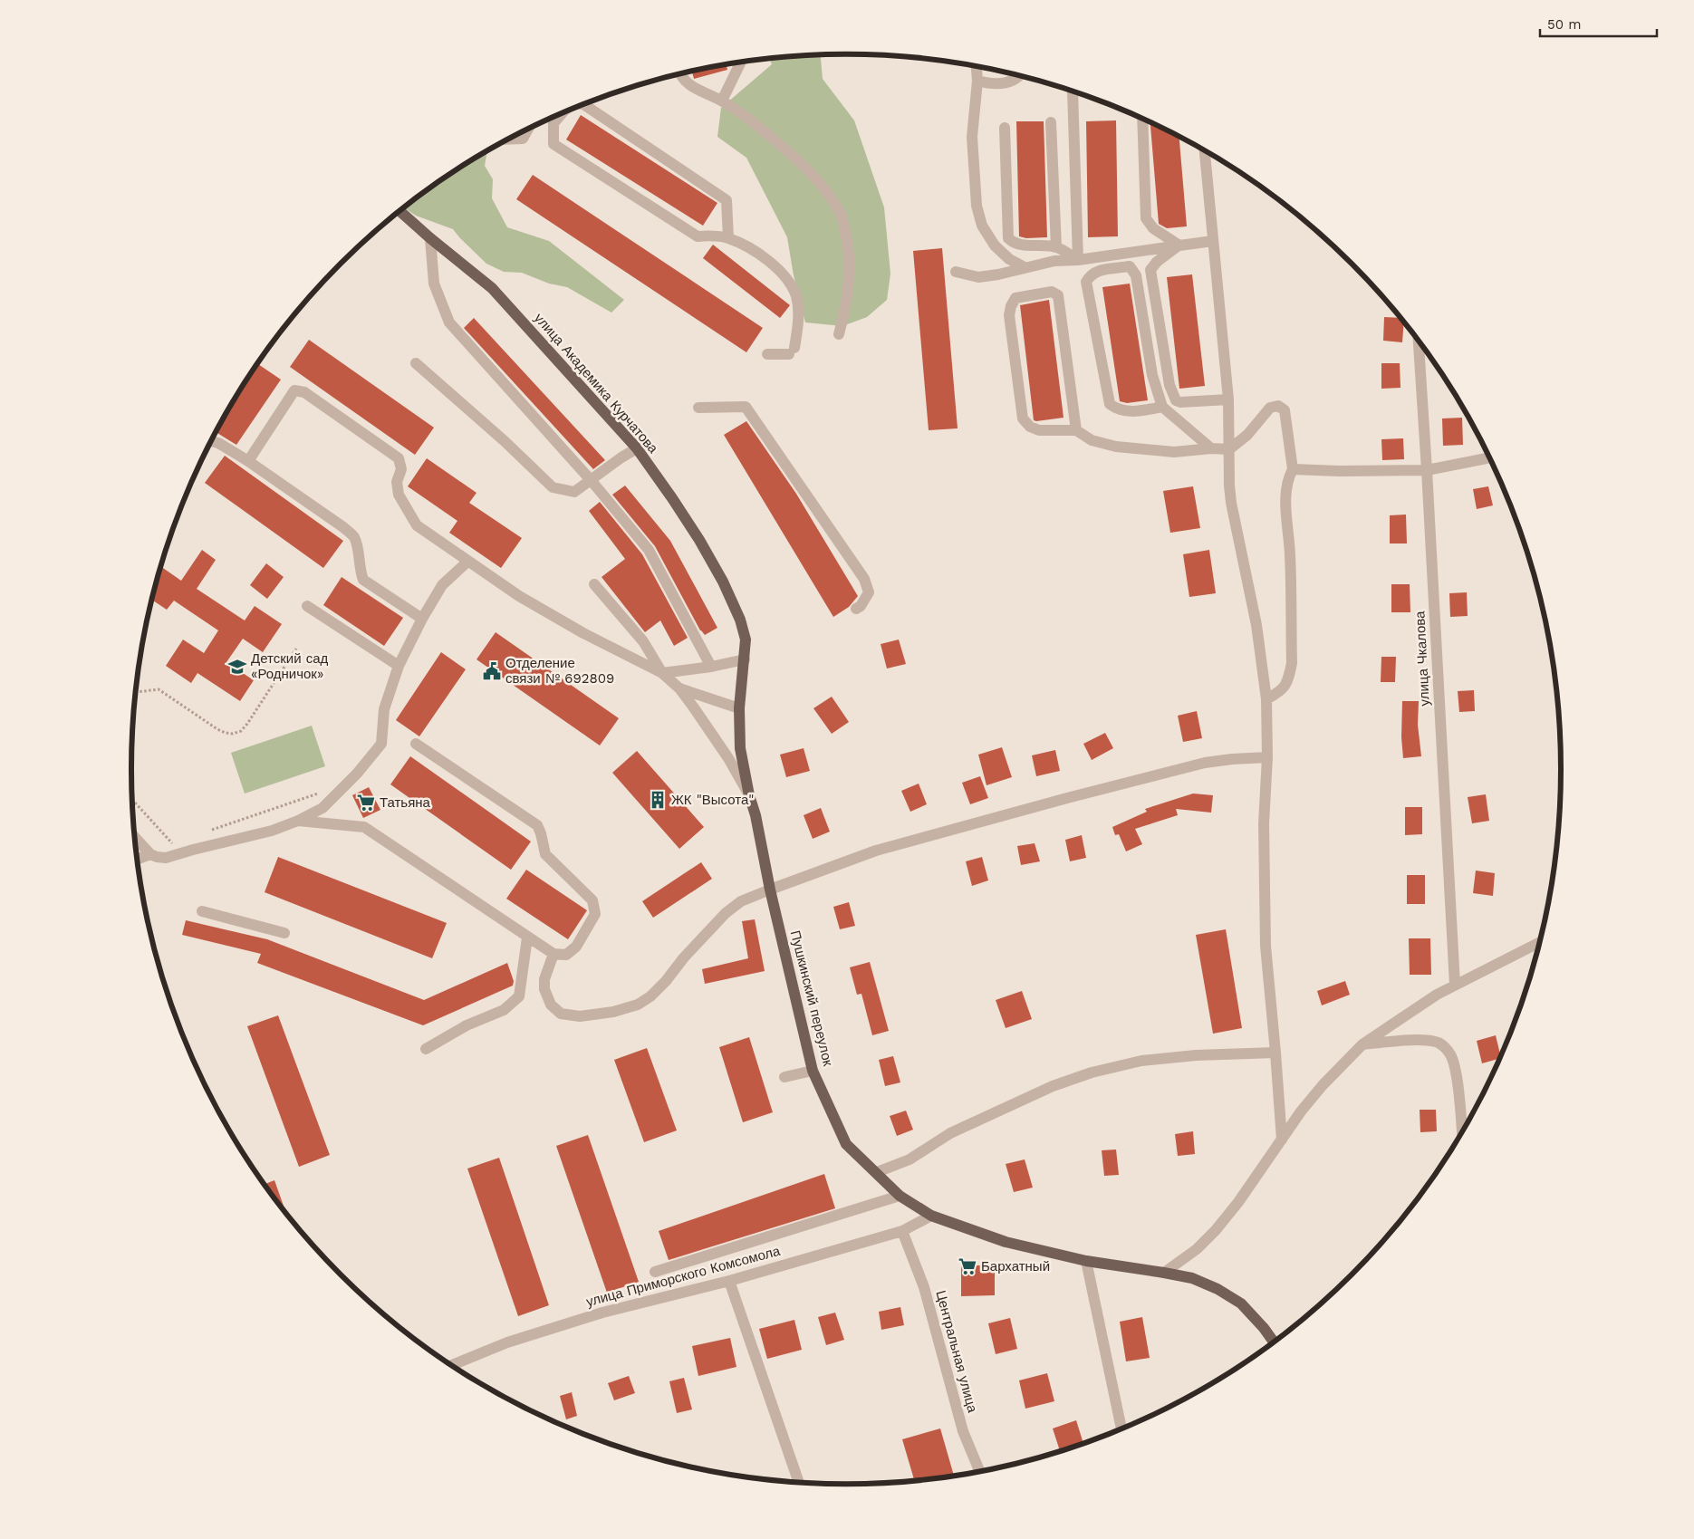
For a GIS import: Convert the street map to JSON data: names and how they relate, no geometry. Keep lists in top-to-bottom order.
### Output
{
  "streets": {
    "main road": ["улица Академика Курчатова", "Пушкинский переулок"],
    "street": ["улица Чкалова", "улица Приморского Комсомола", "Центральная улица"]
  },
  "crossings": [
    ["улица Академика Курчатова", "Пушкинский переулок"],
    ["Пушкинский переулок", "улица Приморского Комсомола"],
    ["улица Приморского Комсомола", "Центральная улица"]
  ],
  "places": {
    "school or university": ["Детский сад «Родничок»"],
    "public building": ["Отделение связи № 692809"],
    "building": ["ЖК \"Высота\""],
    "supermarket": ["Татьяна", "Бархатный"]
  },
  "scale_bar": "50 m"
}
